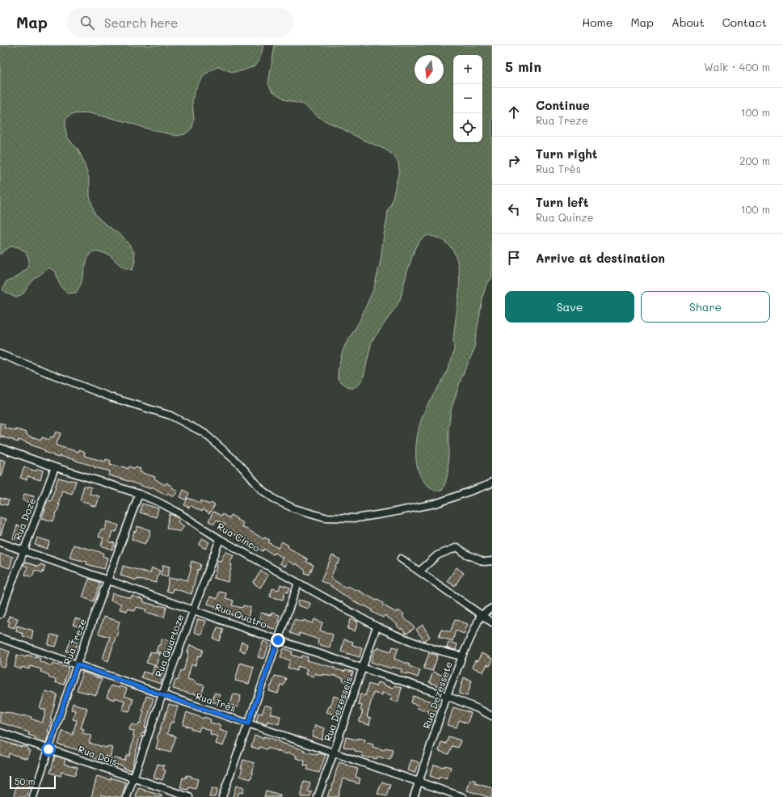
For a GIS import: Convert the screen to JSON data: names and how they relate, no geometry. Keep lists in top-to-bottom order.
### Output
{
  "streets": {
    "street": [
      "Rua Doze",
      "Rua Cinco",
      "Rua Quatro",
      "Rua Treze",
      "Rua Quartoze",
      "Rua Dezessete",
      "Rua Três",
      "Rua Dezesseis",
      "Rua Dois"
    ]
  },
  "crossings": [
    ["Rua Doze", "Rua Cinco"],
    ["Rua Doze", "Rua Quatro"],
    ["Rua Cinco", "Rua Treze"],
    ["Rua Cinco", "Rua Quartoze"],
    ["Rua Cinco", "Rua Dezessete"],
    ["Rua Cinco", "Rua Dezesseis"],
    ["Rua Quatro", "Rua Treze"],
    ["Rua Quatro", "Rua Quartoze"],
    ["Rua Quatro", "Rua Dezessete"],
    ["Rua Quatro", "Rua Dezesseis"],
    ["Rua Treze", "Rua Três"],
    ["Rua Treze", "Rua Dois"],
    ["Rua Quartoze", "Rua Três"],
    ["Rua Quartoze", "Rua Dois"],
    ["Rua Dezessete", "Rua Três"],
    ["Rua Três", "Rua Dezesseis"]
  ],
  "scale_bar": "50 m",
  "north": "bottom",
  "page": {
    "header": "Map",
    "search": "Search here",
    "nav": [
      "Home",
      "Map",
      "About",
      "Contact"
    ],
    "heading": ["5 min", "Walk · 400 m"],
    "map_buttons": ["+", "−"],
    "list": [
      ["Continue", "Rua Treze", "100 m"],
      ["Turn right", "Rua Três", "200 m"],
      ["Turn left", "Rua Quinze", "100 m"],
      "Arrive at destination"
    ],
    "buttons": ["Save", "Share"],
    "scale": "50 m"
  }
}
